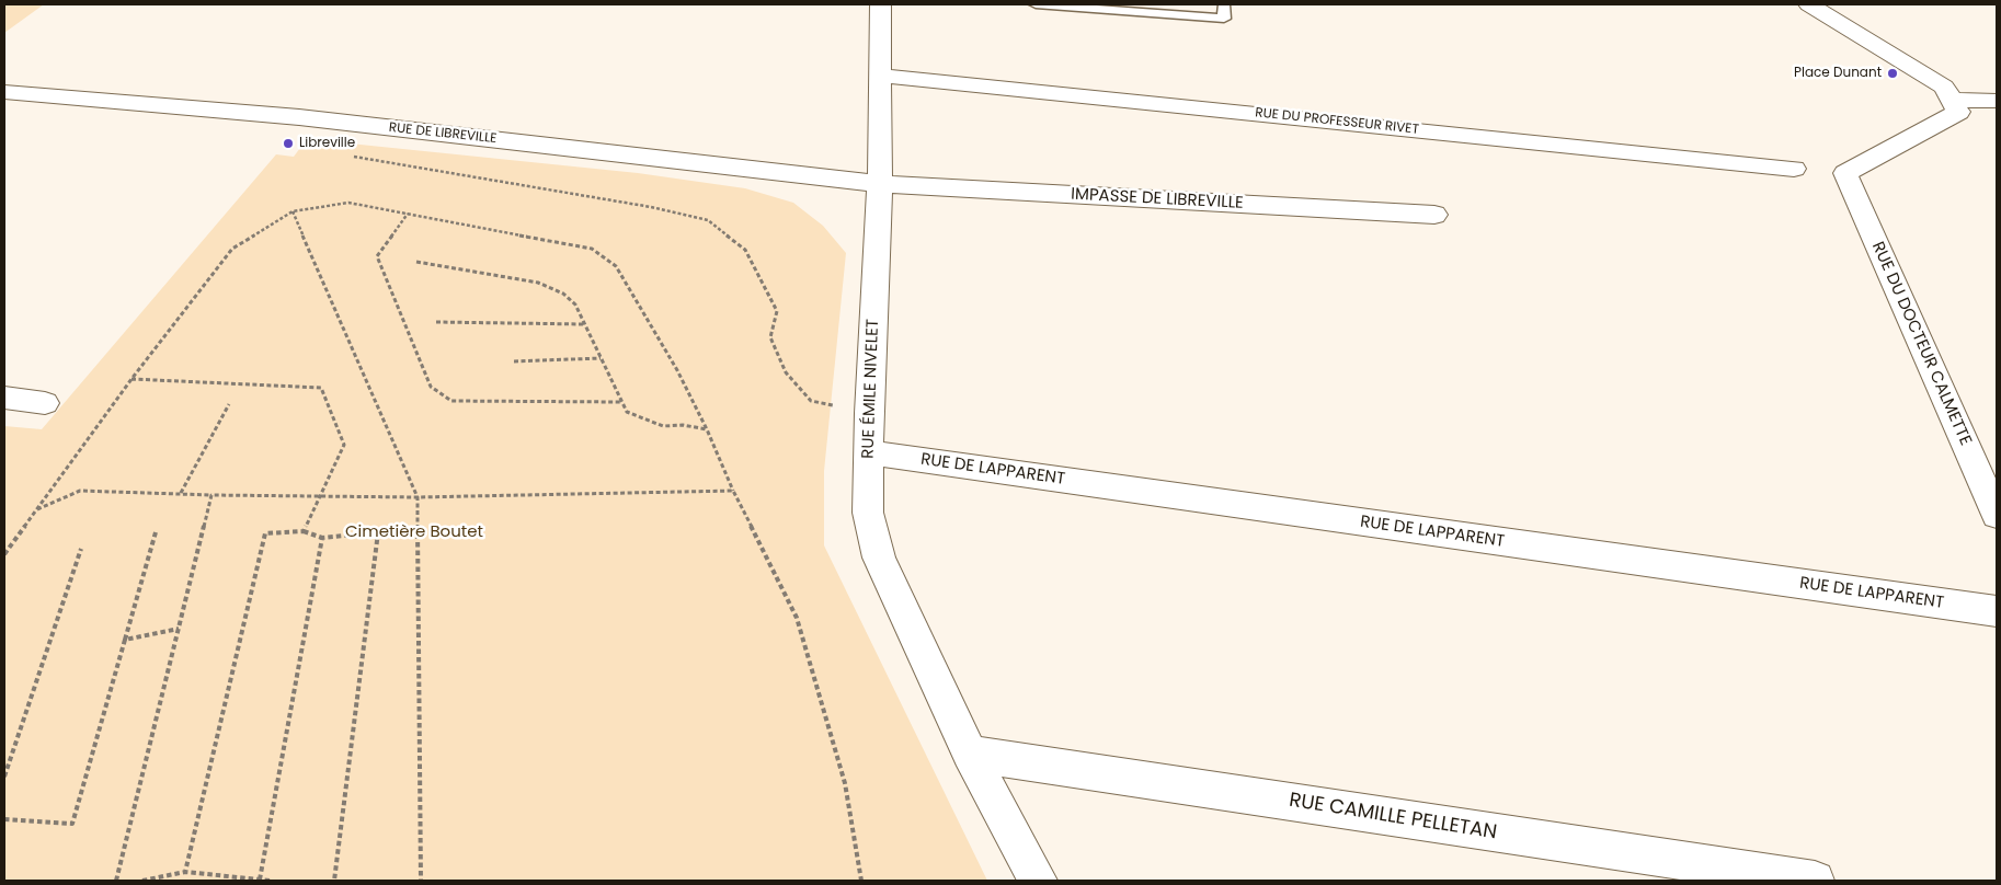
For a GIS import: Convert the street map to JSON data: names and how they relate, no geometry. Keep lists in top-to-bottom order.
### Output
{
  "streets": {
    "street": [
      "RUE DU PROFESSEUR RIVET",
      "RUE DE LIBREVILLE",
      "IMPASSE DE LIBREVILLE",
      "RUE DU DOCTEUR CALMETTE",
      "RUE ÉMILE NIVELET",
      "RUE DE LAPPARENT",
      "RUE CAMILLE PELLETAN"
    ]
  },
  "crossings": [
    ["RUE DU PROFESSEUR RIVET", "RUE ÉMILE NIVELET"],
    ["RUE DE LIBREVILLE", "IMPASSE DE LIBREVILLE"],
    ["RUE DE LIBREVILLE", "RUE ÉMILE NIVELET"],
    ["IMPASSE DE LIBREVILLE", "RUE ÉMILE NIVELET"],
    ["RUE ÉMILE NIVELET", "RUE DE LAPPARENT"],
    ["RUE ÉMILE NIVELET", "RUE CAMILLE PELLETAN"]
  ],
  "parks": ["Cimetière Boutet"],
  "places": ["Place Dunant", "Libreville"]
}
